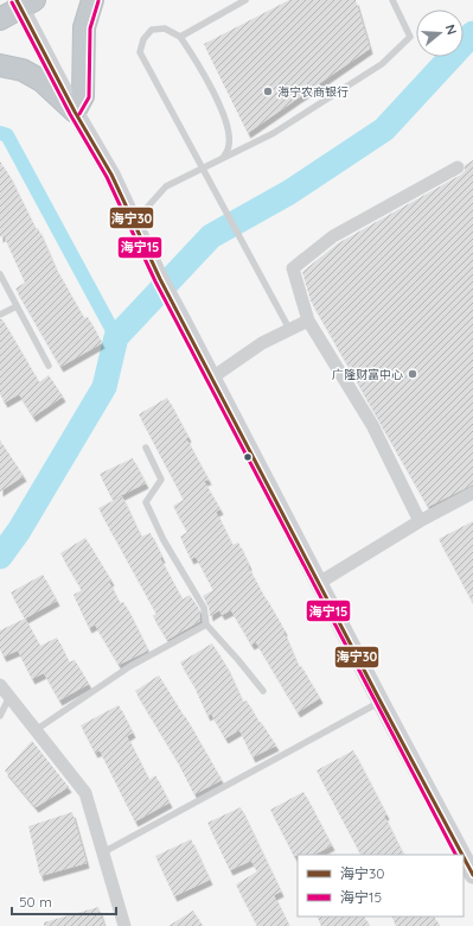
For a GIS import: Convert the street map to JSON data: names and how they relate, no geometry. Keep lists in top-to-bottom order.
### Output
{
  "places": ["海宁农商银行", "广隆财富中心"],
  "lines": ["transit line 海宁30", "transit line 海宁15"],
  "legend": ["海宁30", "海宁15"],
  "scale_bar": "50 m",
  "north": "right"
}
